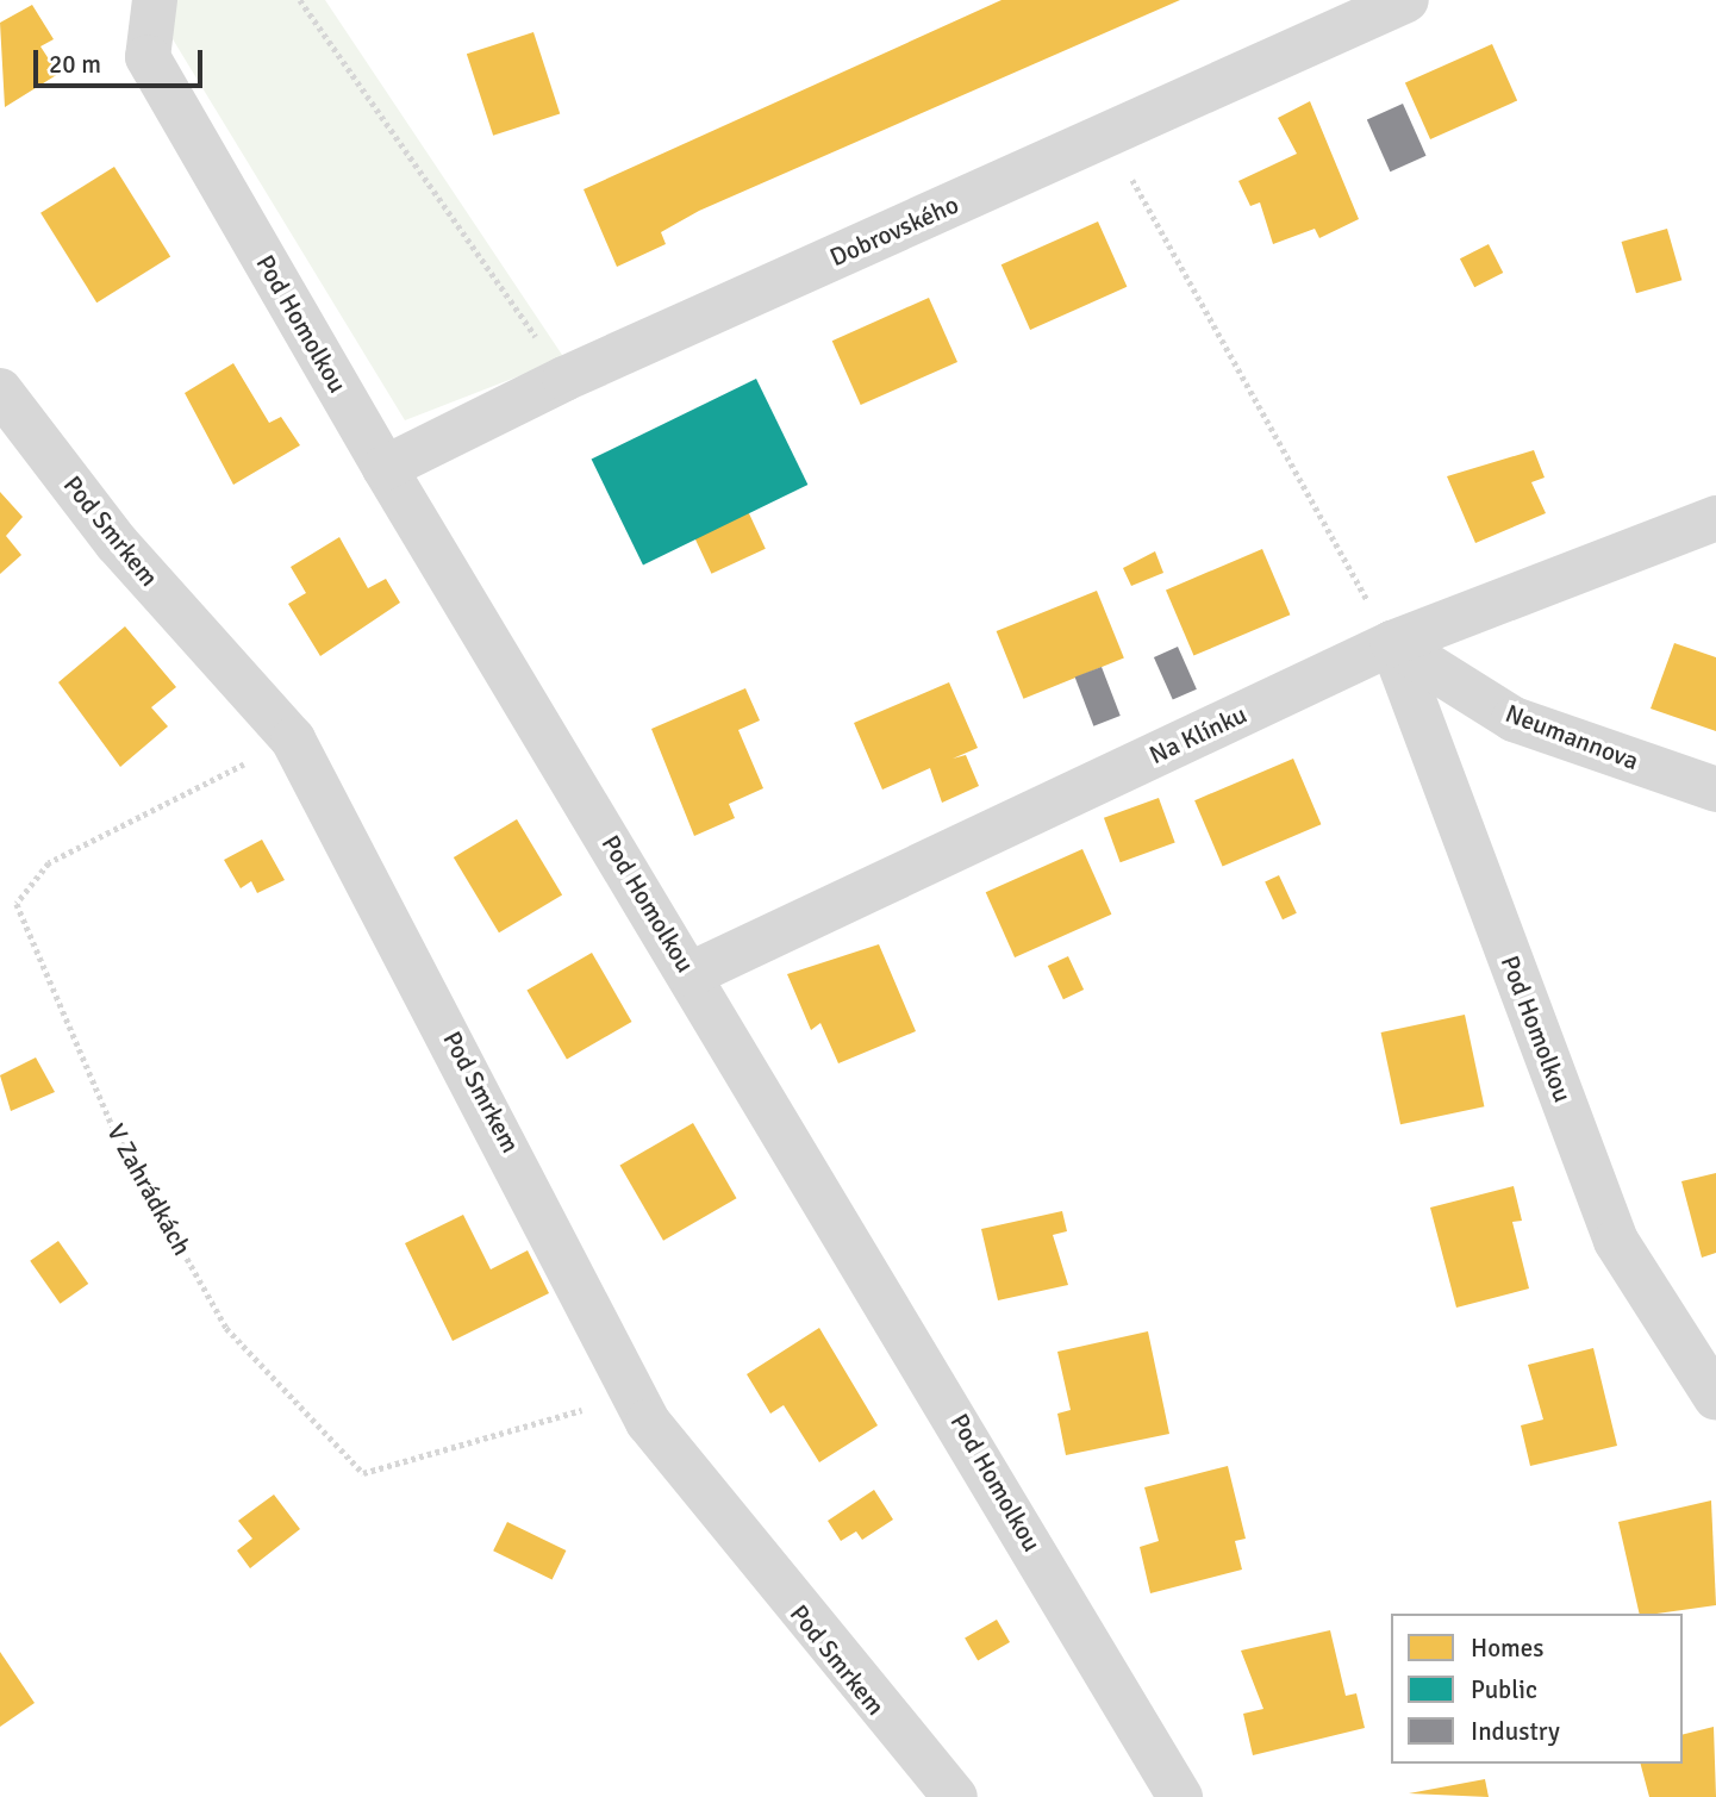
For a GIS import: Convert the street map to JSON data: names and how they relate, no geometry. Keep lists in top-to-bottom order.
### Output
{
  "streets": {
    "street": [
      "Dobrovského",
      "Pod Homolkou",
      "Pod Smrkem",
      "Na Klínku",
      "Neumannova"
    ],
    "path": ["V Zahrádkách"]
  },
  "crossings": [
    ["Dobrovského", "Pod Homolkou"],
    ["Pod Homolkou", "Na Klínku"],
    ["Pod Homolkou", "Neumannova"],
    ["Pod Smrkem", "V Zahrádkách"],
    ["Na Klínku", "Neumannova"]
  ],
  "legend": ["Homes", "Public", "Industry"],
  "scale_bar": "20 m"
}
